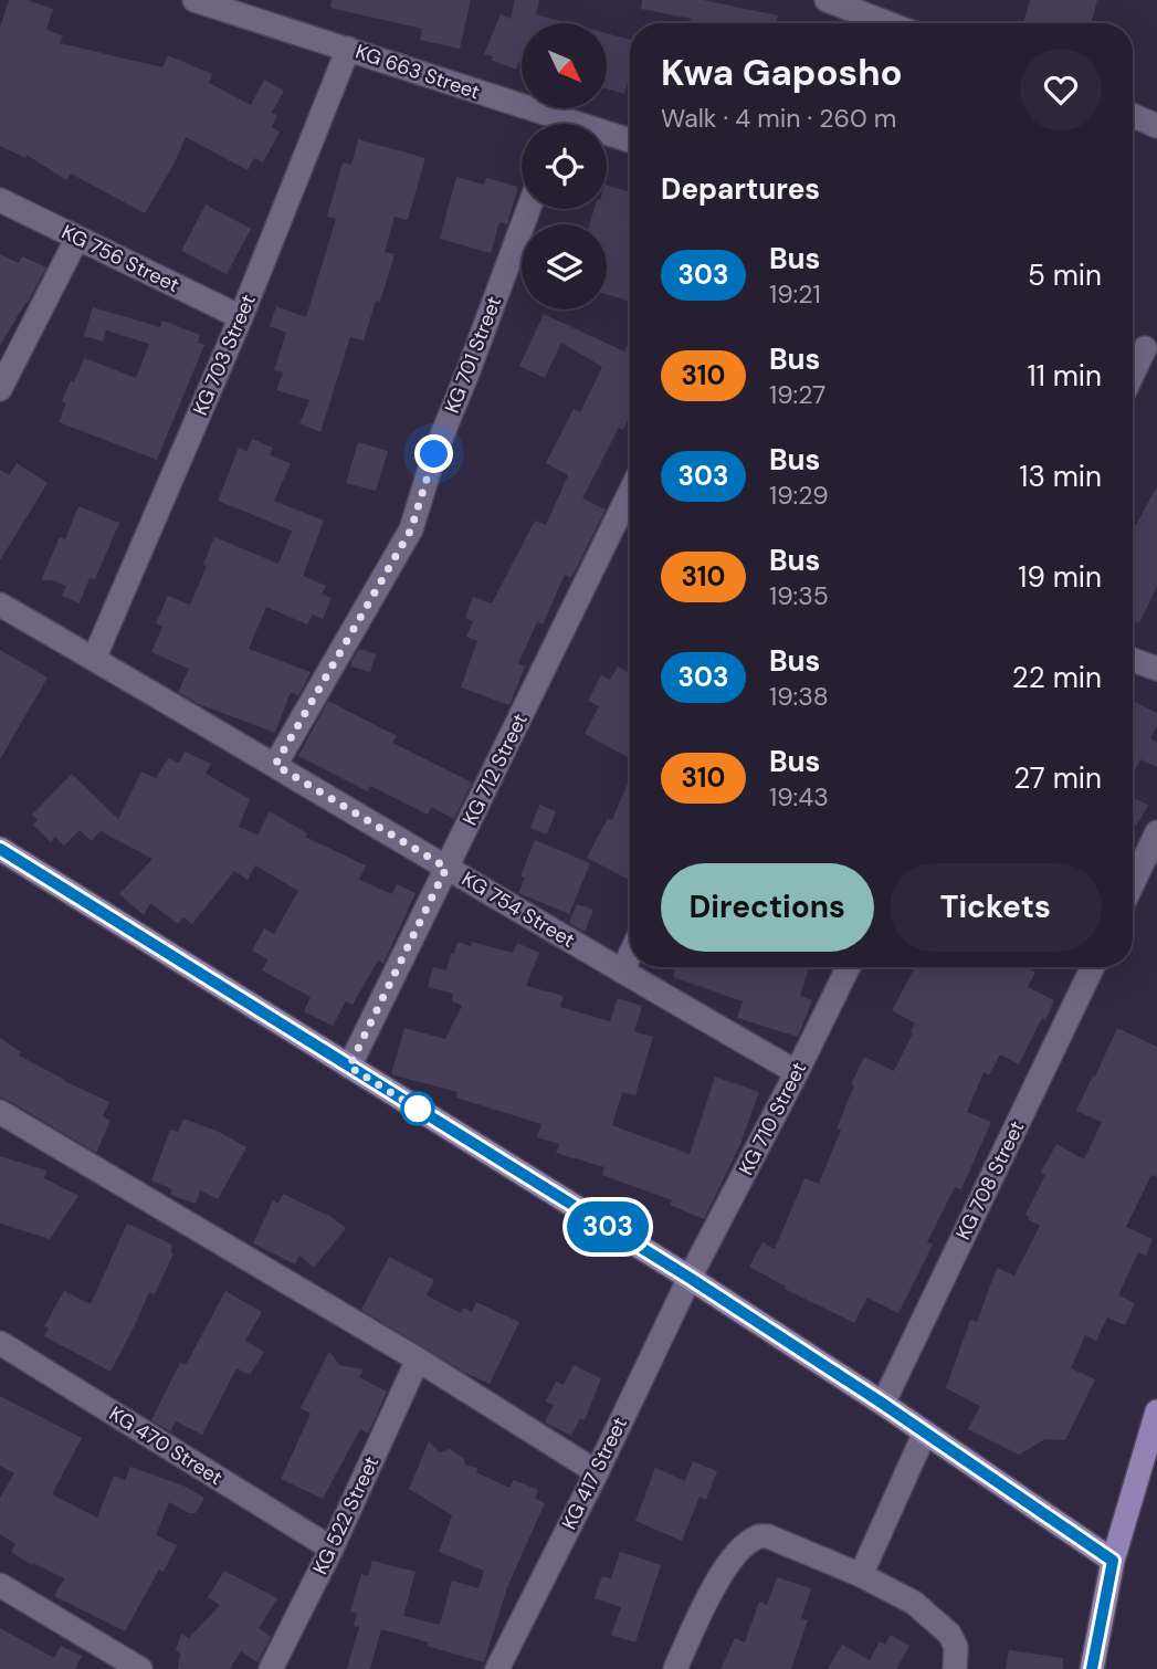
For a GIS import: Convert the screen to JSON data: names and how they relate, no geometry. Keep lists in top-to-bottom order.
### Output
{
  "streets": {
    "street": [
      "KG 663 Street",
      "KG 756 Street",
      "KG 703 Street",
      "KG 701 Street",
      "KG 712 Street",
      "KG 754 Street",
      "KG 710 Street",
      "KG 708 Street",
      "KG 470 Street",
      "KG 417 Street",
      "KG 522 Street"
    ]
  },
  "crossings": [
    ["KG 663 Street", "KG 703 Street"],
    ["KG 756 Street", "KG 703 Street"],
    ["KG 703 Street", "KG 754 Street"],
    ["KG 701 Street", "KG 754 Street"],
    ["KG 712 Street", "KG 754 Street"],
    ["KG 754 Street", "KG 710 Street"],
    ["KG 710 Street", "KG 417 Street"],
    ["KG 470 Street", "KG 522 Street"]
  ],
  "lines": ["bus line 303"],
  "north": "bottom right",
  "page": {
    "on_map": "303",
    "heading": [
      ["Kwa Gaposho", "Walk · 4 min · 260 m"],
      "Departures"
    ],
    "list": [
      {
        "mark": "303",
        "name": "Bus",
        "note": "19:21",
        "value": "5 min"
      },
      {
        "mark": "310",
        "name": "Bus",
        "note": "19:27",
        "value": "11 min"
      },
      {
        "mark": "303",
        "name": "Bus",
        "note": "19:29",
        "value": "13 min"
      },
      {
        "mark": "310",
        "name": "Bus",
        "note": "19:35",
        "value": "19 min"
      },
      {
        "mark": "303",
        "name": "Bus",
        "note": "19:38",
        "value": "22 min"
      },
      {
        "mark": "310",
        "name": "Bus",
        "note": "19:43",
        "value": "27 min"
      }
    ],
    "buttons": ["Directions", "Tickets"]
  }
}
